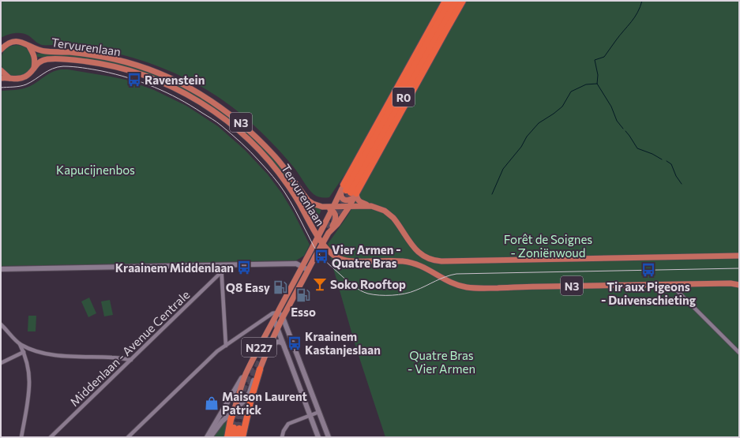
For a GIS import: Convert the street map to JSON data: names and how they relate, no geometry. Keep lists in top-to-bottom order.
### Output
{
  "streets": {
    "highway": ["R0"],
    "main road": ["Tervurenlaan", "N3", "N227"],
    "street": ["Middenlaan - Avenue Centrale"]
  },
  "crossings": [
    ["Tervurenlaan", "N3"],
    ["Tervurenlaan", "N227"],
    ["N3", "N227"]
  ],
  "parks": ["Kapucijnenbos", "Forêt de Soignes - Zoniënwoud", "Quatre Bras - Vier Armen"],
  "places": {
    "bus stop": [
      "Ravenstein",
      "Vier Armen - Quatre Bras",
      "Kraainem Middenlaan",
      "Tir aux Pigeons - Duivenschieting",
      "Kraainem Kastanjeslaan"
    ],
    "bar": ["Soko Rooftop"],
    "fuel station": ["Q8 Easy", "Esso"],
    "shop": ["Maison Laurent Patrick"]
  }
}
